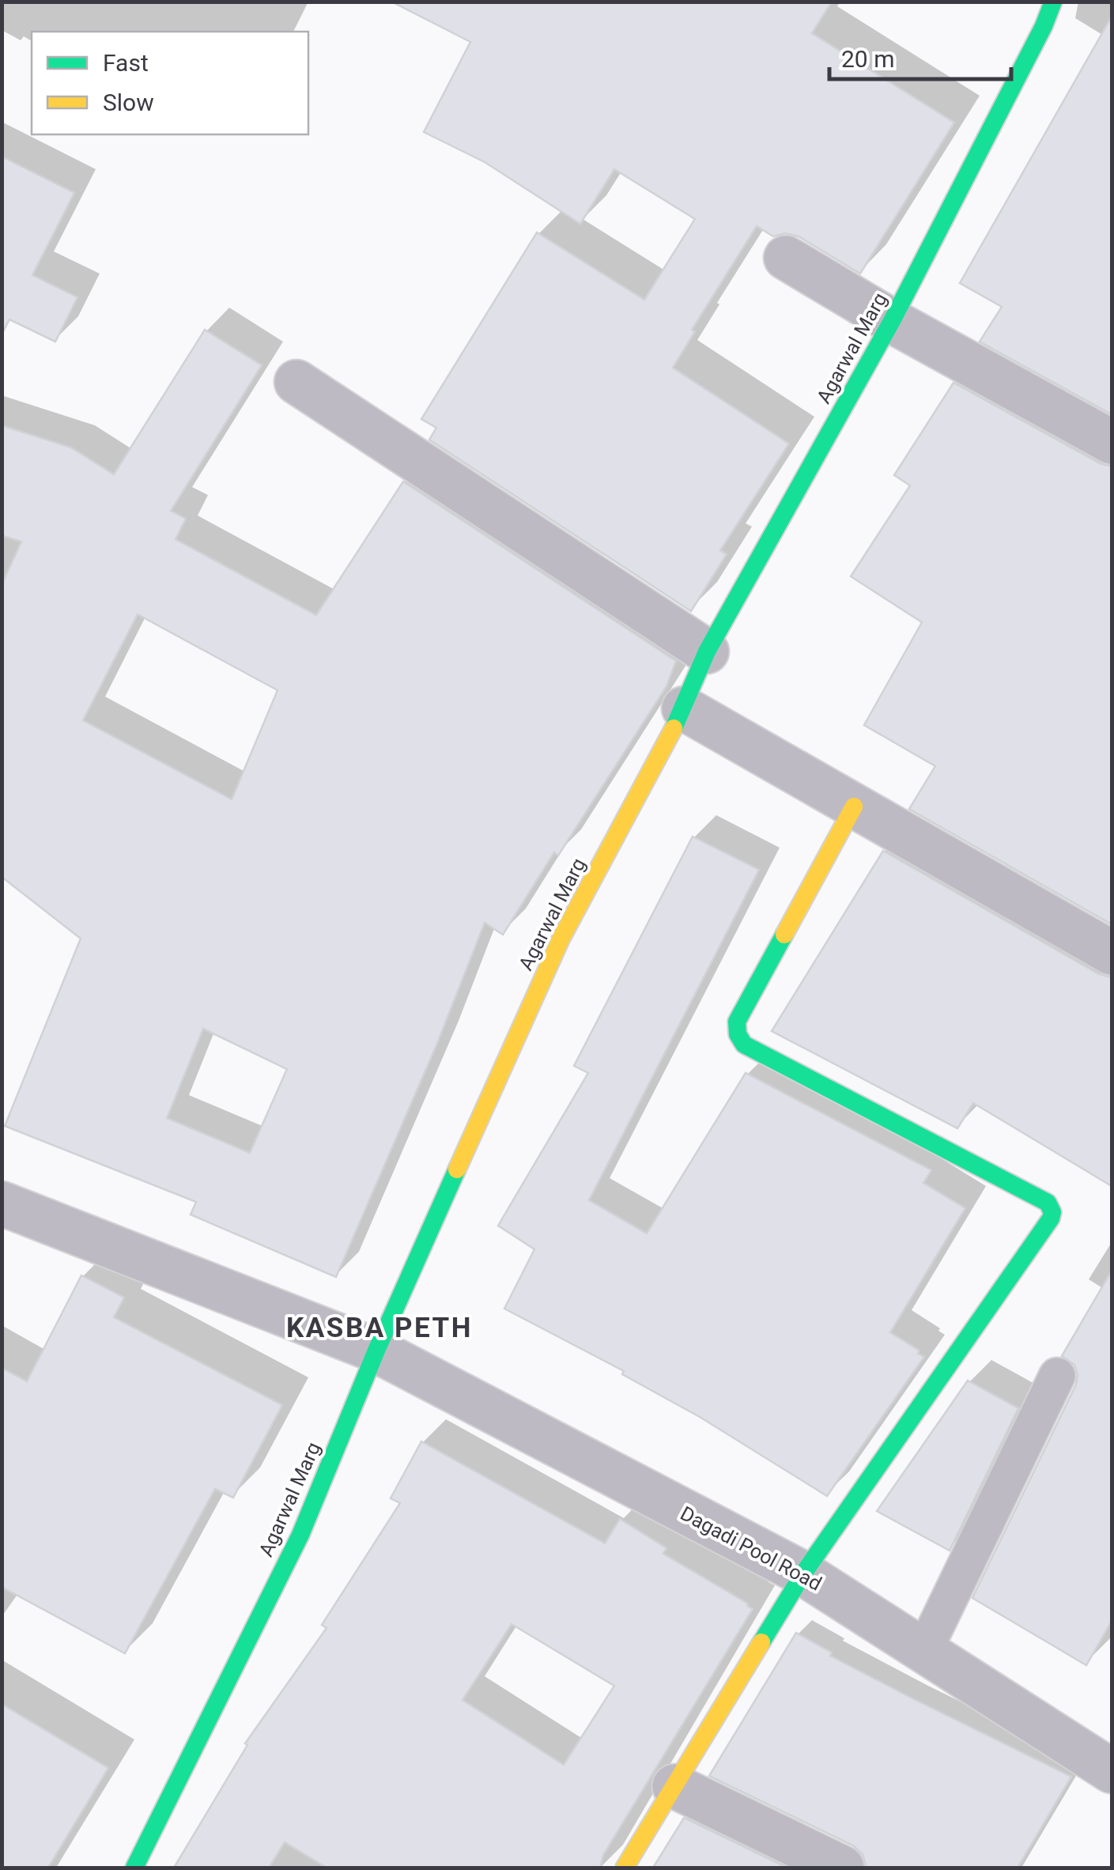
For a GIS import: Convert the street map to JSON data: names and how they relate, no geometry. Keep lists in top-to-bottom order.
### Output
{
  "streets": {
    "street": ["Agarwal Marg", "Dagadi Pool Road"]
  },
  "crossings": [
    ["Agarwal Marg", "Dagadi Pool Road"]
  ],
  "districts": ["KASBA PETH"],
  "legend": ["Fast", "Slow"],
  "scale_bar": "20 m"
}
